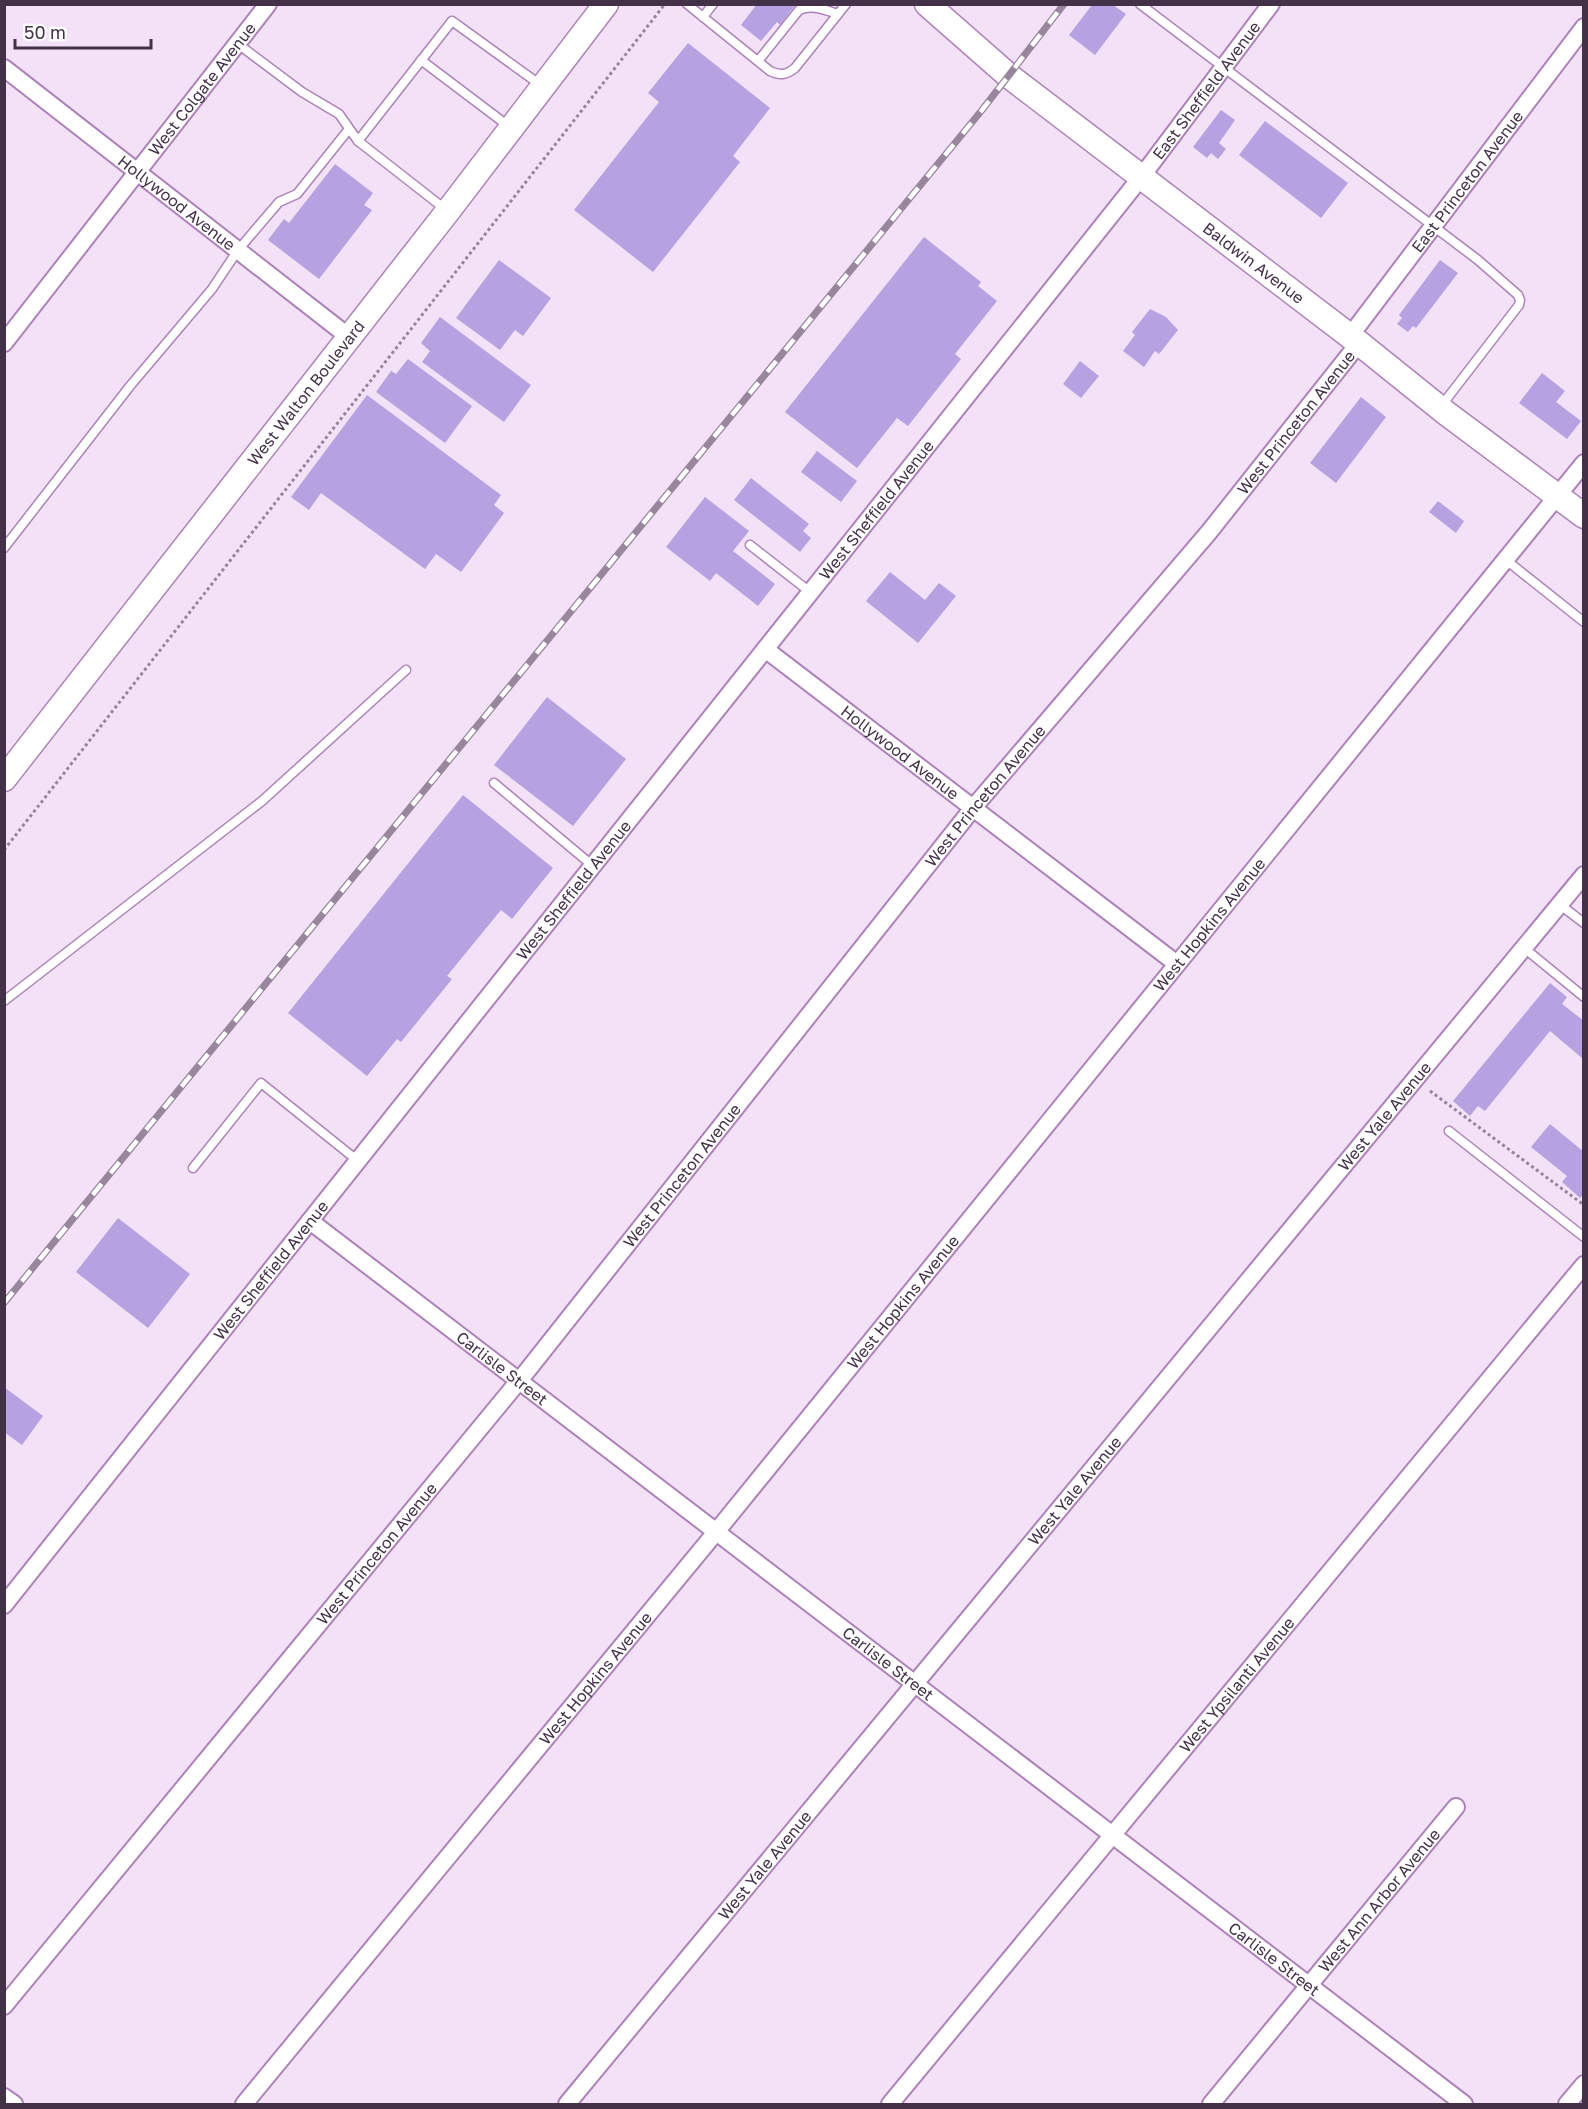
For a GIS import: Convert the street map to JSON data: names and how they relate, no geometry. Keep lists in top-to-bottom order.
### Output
{
  "streets": {
    "main road": ["Baldwin Avenue", "West Walton Boulevard"],
    "street": [
      "West Colgate Avenue",
      "East Sheffield Avenue",
      "East Princeton Avenue",
      "Hollywood Avenue",
      "West Princeton Avenue",
      "West Sheffield Avenue",
      "West Hopkins Avenue",
      "West Yale Avenue",
      "Carlisle Street",
      "West Ypsilanti Avenue",
      "West Ann Arbor Avenue"
    ]
  },
  "crossings": [
    ["West Colgate Avenue", "Hollywood Avenue"],
    ["East Sheffield Avenue", "Baldwin Avenue"],
    ["East Sheffield Avenue", "West Sheffield Avenue"],
    ["East Princeton Avenue", "Baldwin Avenue"],
    ["East Princeton Avenue", "West Princeton Avenue"],
    ["Hollywood Avenue", "West Walton Boulevard"],
    ["Hollywood Avenue", "West Princeton Avenue"],
    ["Hollywood Avenue", "West Sheffield Avenue"],
    ["Hollywood Avenue", "West Hopkins Avenue"],
    ["Baldwin Avenue", "West Princeton Avenue"],
    ["Baldwin Avenue", "West Sheffield Avenue"],
    ["Baldwin Avenue", "West Hopkins Avenue"],
    ["West Princeton Avenue", "Carlisle Street"],
    ["West Sheffield Avenue", "Carlisle Street"],
    ["West Hopkins Avenue", "Carlisle Street"],
    ["West Yale Avenue", "Carlisle Street"],
    ["Carlisle Street", "West Ypsilanti Avenue"],
    ["Carlisle Street", "West Ann Arbor Avenue"]
  ],
  "scale_bar": "50 m"
}
